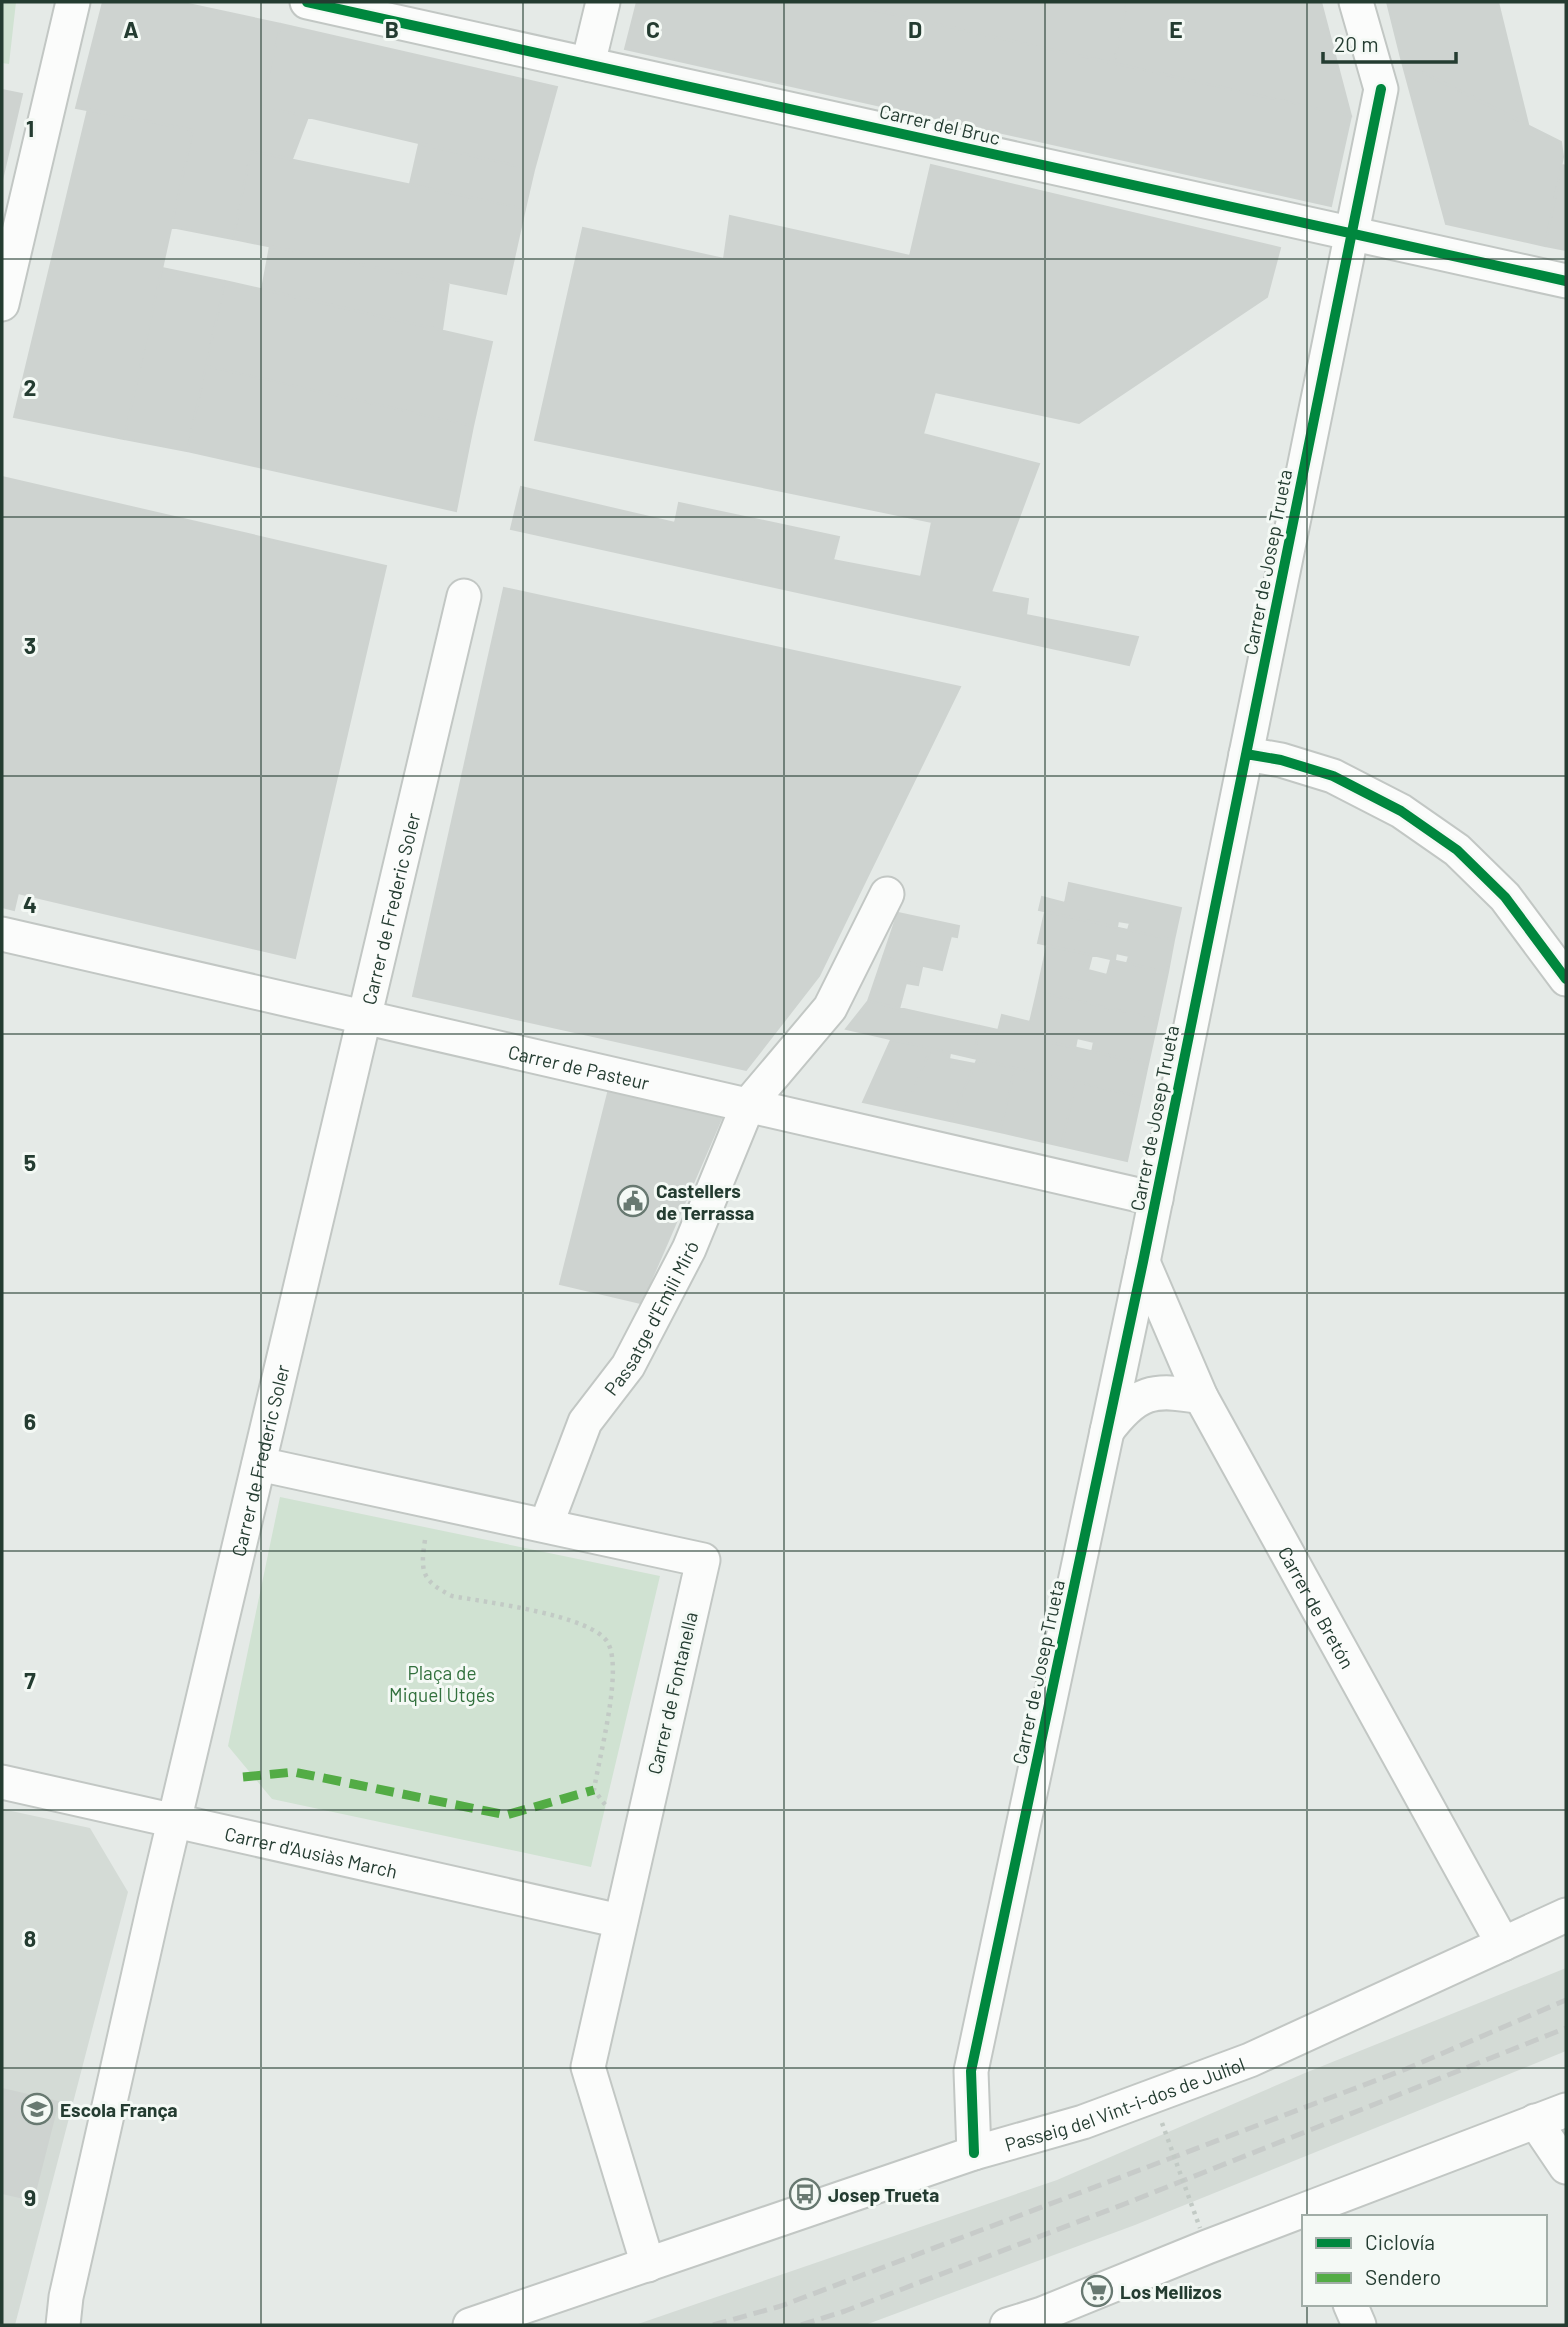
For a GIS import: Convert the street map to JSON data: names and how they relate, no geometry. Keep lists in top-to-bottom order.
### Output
{
  "streets": {
    "street": [
      "Carrer del Bruc",
      "Carrer de Josep Trueta",
      "Carrer de Frederic Soler",
      "Carrer de Pasteur",
      "Passatge d'Emili Miró",
      "Carrer de Bretón",
      "Carrer de Fontanella",
      "Carrer d'Ausiàs March",
      "Passeig del Vint-i-dos de Juliol"
    ]
  },
  "crossings": [
    ["Carrer del Bruc", "Carrer de Josep Trueta"],
    ["Carrer de Josep Trueta", "Carrer de Pasteur"],
    ["Carrer de Josep Trueta", "Carrer de Bretón"],
    ["Carrer de Josep Trueta", "Passeig del Vint-i-dos de Juliol"],
    ["Carrer de Frederic Soler", "Carrer de Pasteur"],
    ["Carrer de Frederic Soler", "Carrer de Fontanella"],
    ["Carrer de Frederic Soler", "Carrer d'Ausiàs March"],
    ["Carrer de Pasteur", "Passatge d'Emili Miró"],
    ["Passatge d'Emili Miró", "Carrer de Fontanella"],
    ["Carrer de Bretón", "Passeig del Vint-i-dos de Juliol"],
    ["Carrer de Fontanella", "Carrer d'Ausiàs March"],
    ["Carrer de Fontanella", "Passeig del Vint-i-dos de Juliol"]
  ],
  "parks": ["Plaça de Miquel Utgés"],
  "places": {
    "public building": ["Castellers de Terrassa"],
    "school or university": ["Escola França"],
    "bus stop": ["Josep Trueta"],
    "supermarket": ["Los Mellizos"]
  },
  "legend": ["Ciclovía", "Sendero"],
  "scale_bar": "20 m",
  "grid": {
    "columns": [
      "A",
      "B",
      "C",
      "D",
      "E"
    ],
    "rows": [
      "1",
      "2",
      "3",
      "4",
      "5",
      "6",
      "7",
      "8",
      "9"
    ]
  }
}
